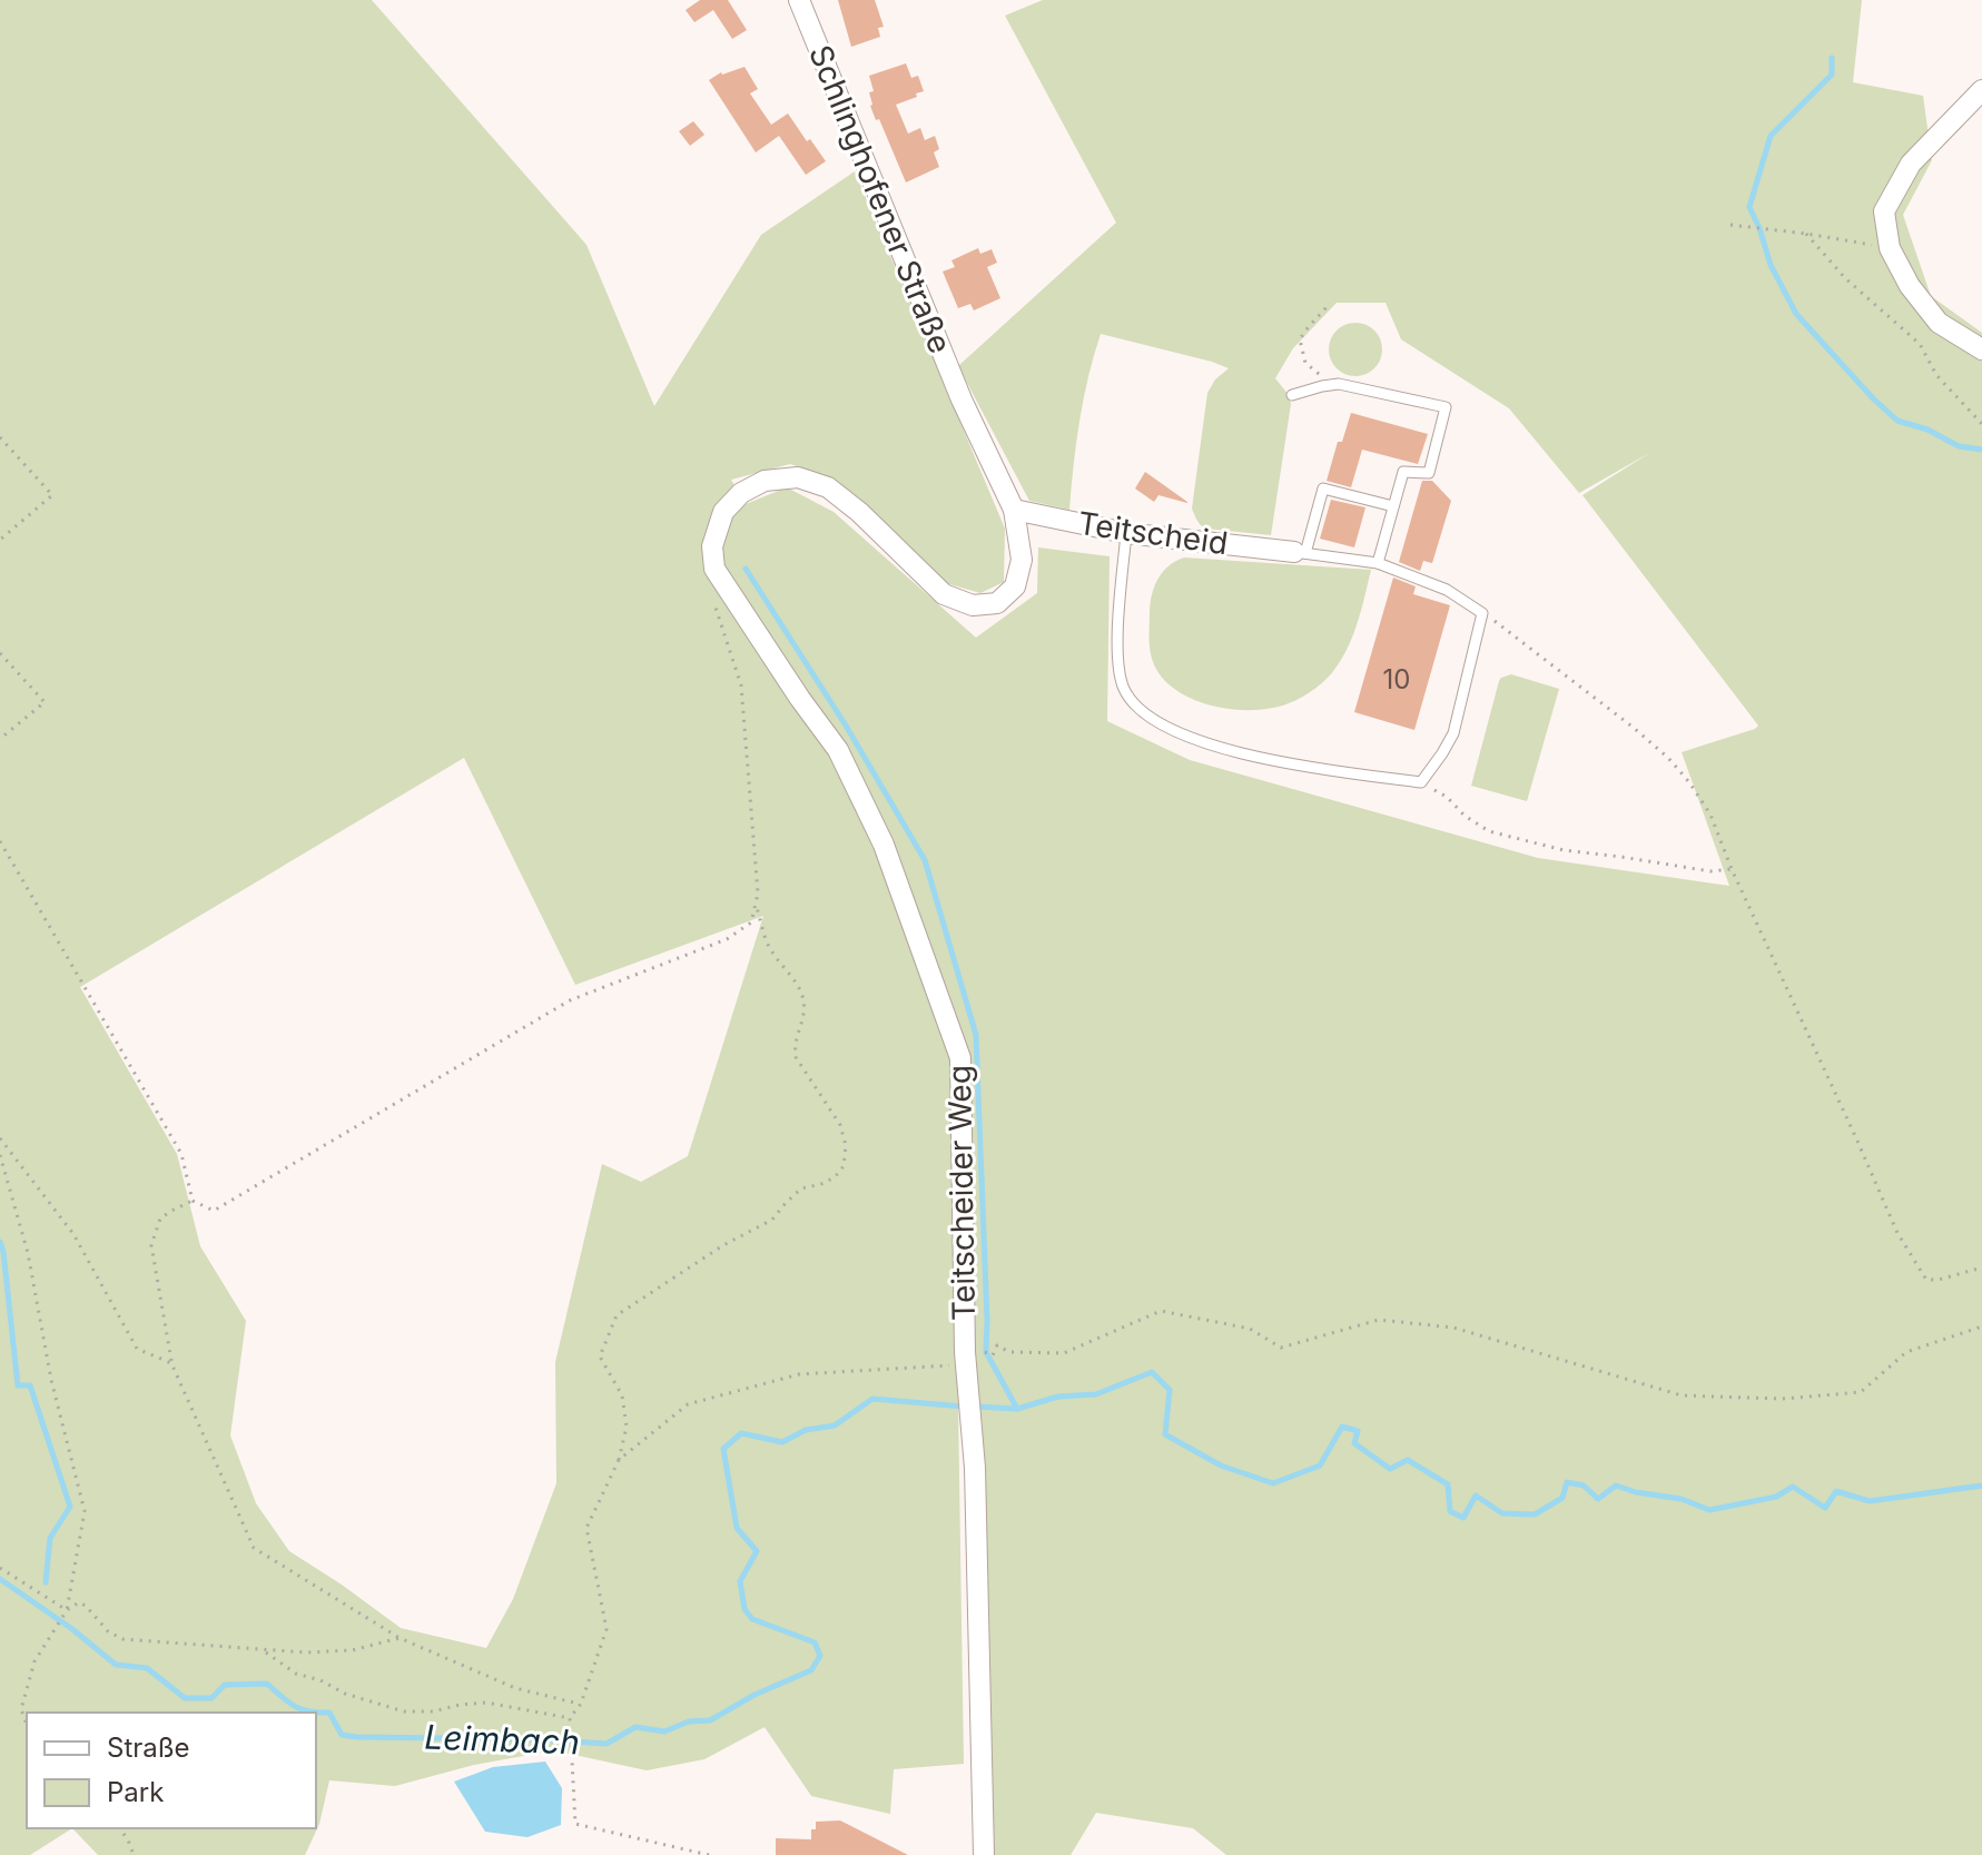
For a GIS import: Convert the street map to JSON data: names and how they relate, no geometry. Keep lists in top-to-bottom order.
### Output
{
  "streets": {
    "street": ["Schlinghofener Straße", "Teitscheid", "Teitscheider Weg"]
  },
  "crossings": [
    ["Schlinghofener Straße", "Teitscheid"],
    ["Schlinghofener Straße", "Teitscheider Weg"]
  ],
  "water": ["Leimbach"],
  "house_numbers": ["10"],
  "legend": ["Straße", "Park"]
}
